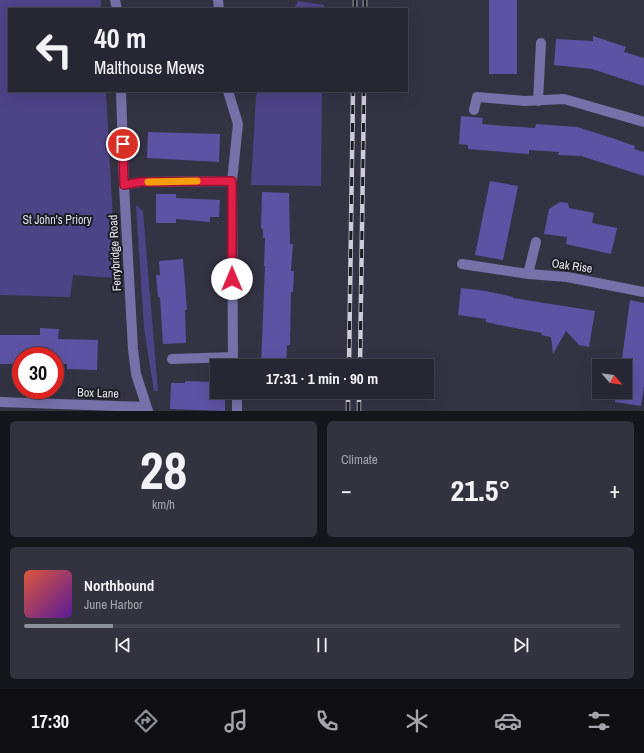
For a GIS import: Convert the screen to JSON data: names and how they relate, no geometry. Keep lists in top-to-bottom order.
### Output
{
  "streets": {
    "street": ["Ferrybridge Road", "Oak Rise", "Box Lane"]
  },
  "crossings": [
    ["Ferrybridge Road", "Box Lane"]
  ],
  "parks": ["St John's Priory"],
  "north": "bottom right",
  "page": {
    "turn": ["40 m", "Malthouse Mews"],
    "limit": "30",
    "trip": "17:31 · 1 min · 90 m",
    "tile": [
      ["28", "km/h"],
      "Climate"
    ],
    "heat": ["−", "21.5°", "+"],
    "song": ["Northbound", "June Harbor"],
    "tabs": "17:30"
  }
}
